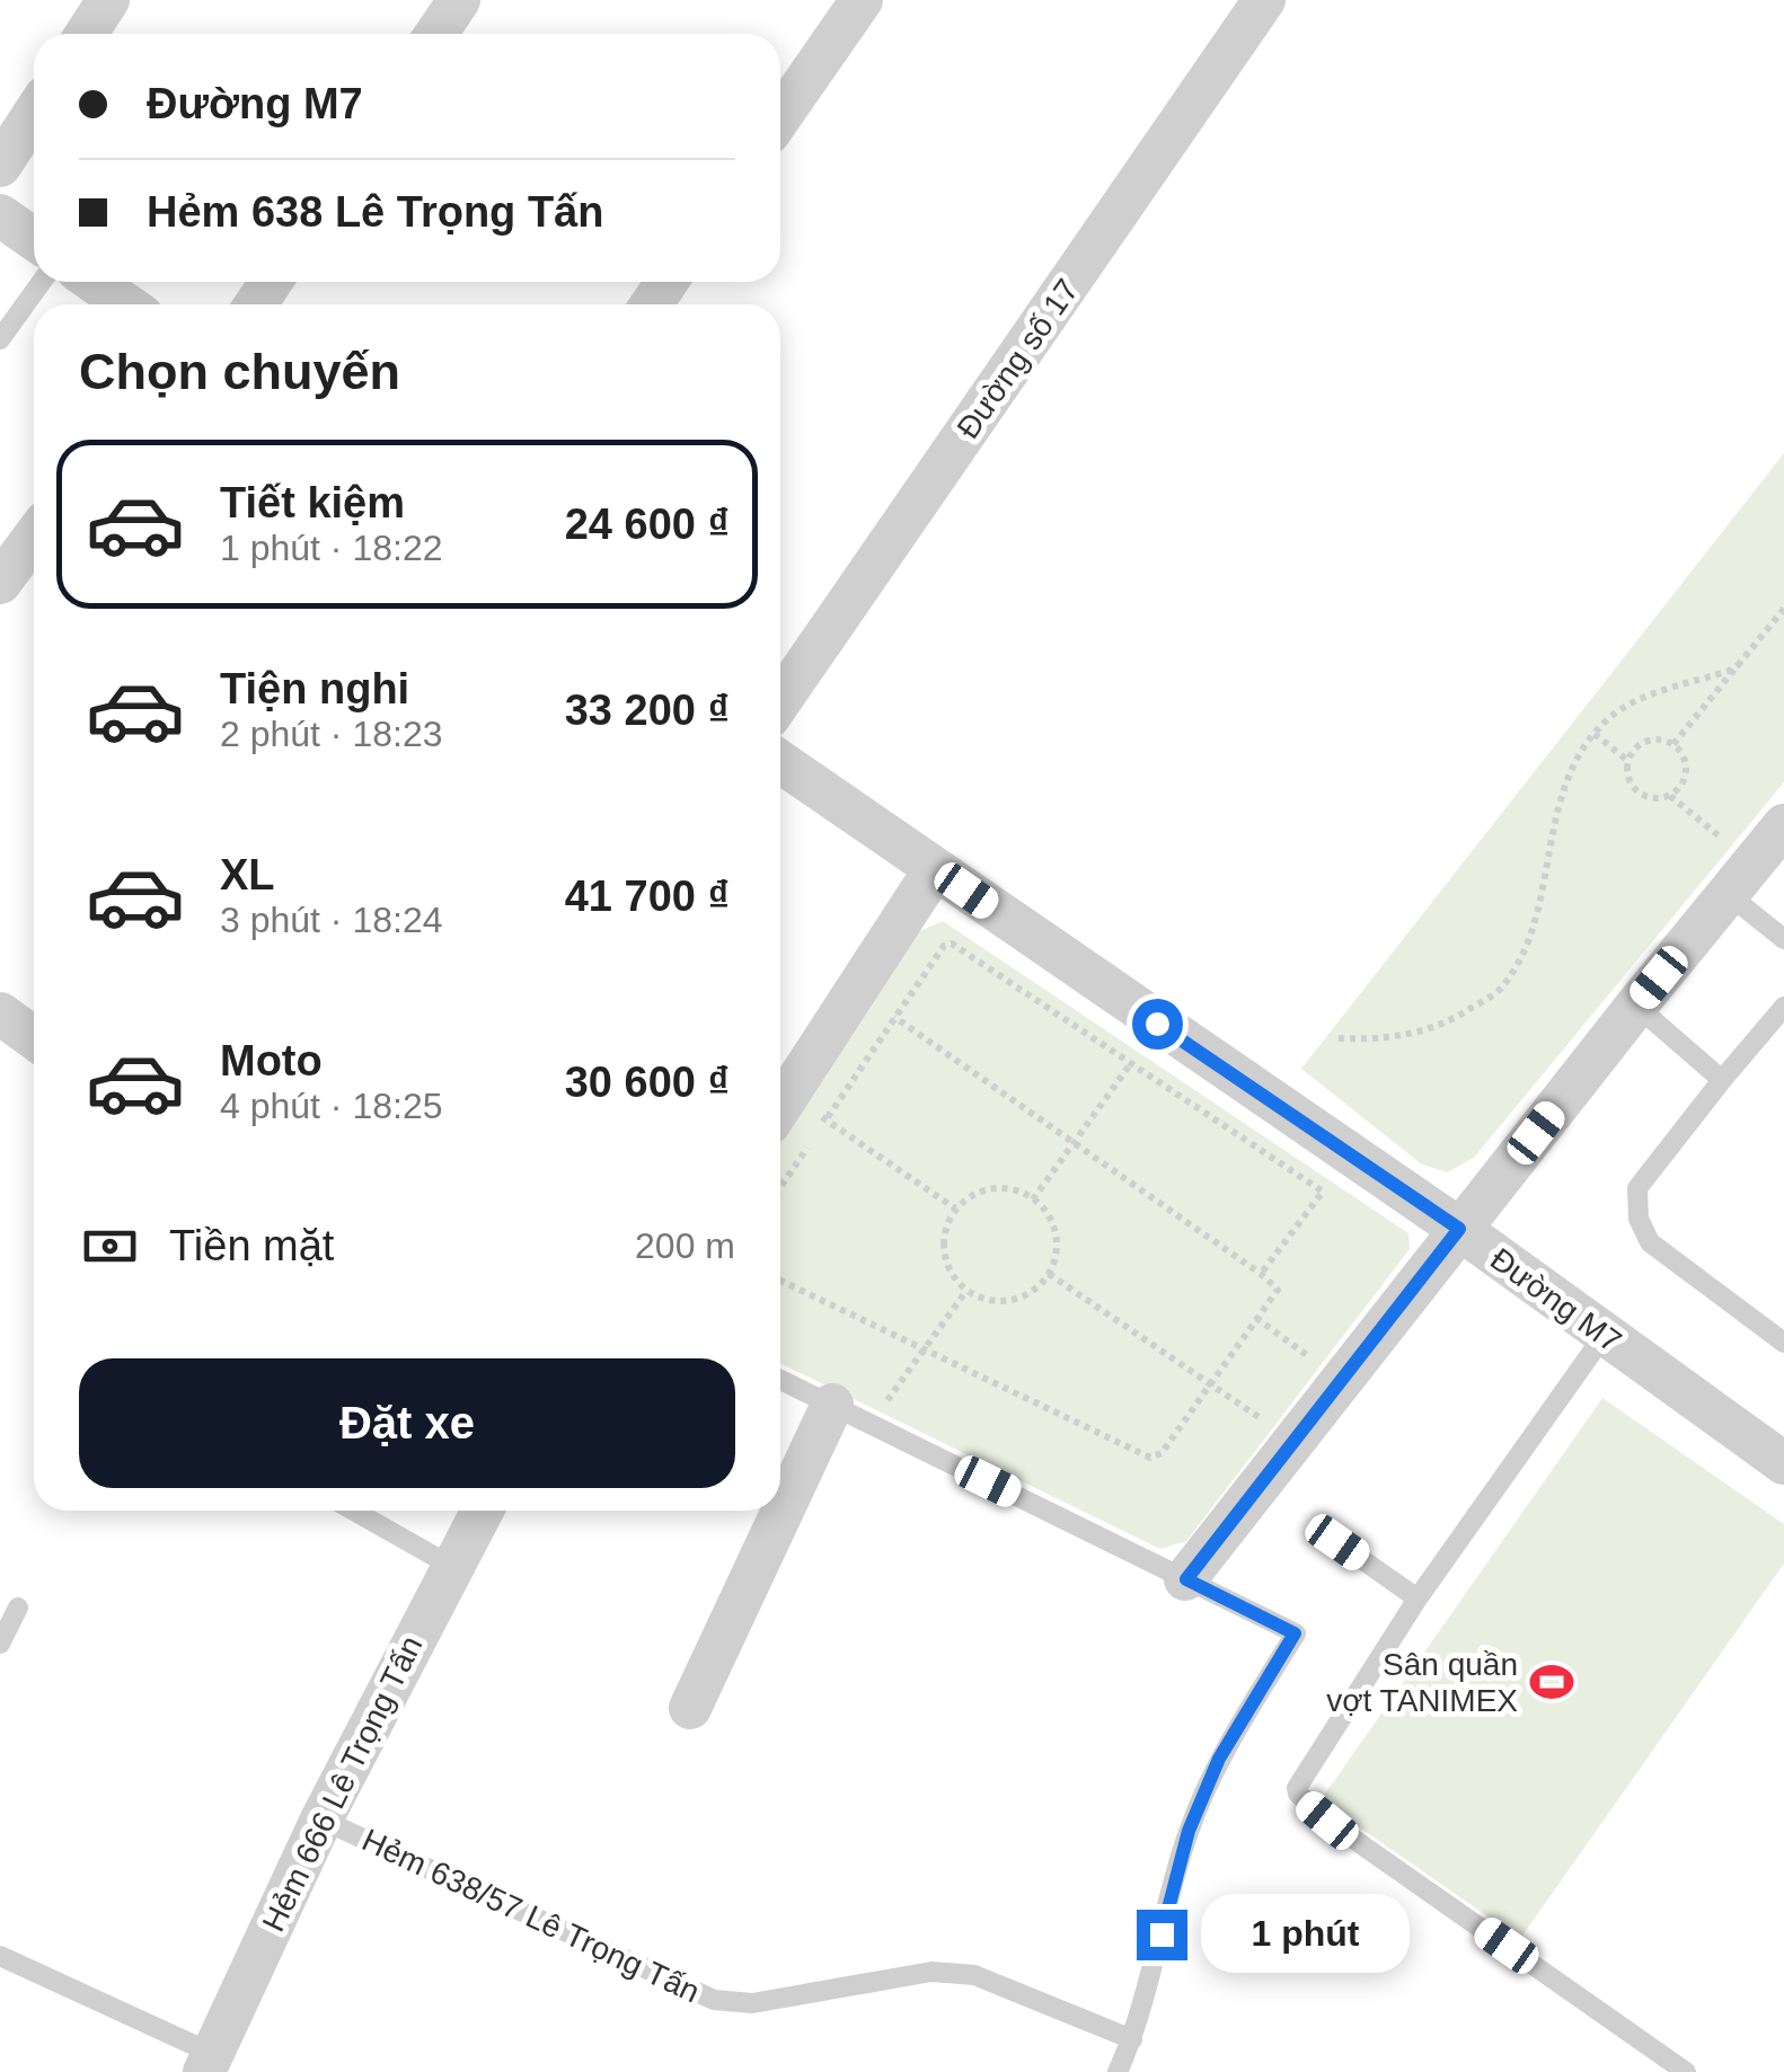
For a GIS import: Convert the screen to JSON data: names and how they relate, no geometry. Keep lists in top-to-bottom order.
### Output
{
  "streets": {
    "street": ["Đường số 17", "Đường M7", "Hẻm 666 Lê Trọng Tấn"],
    "lane": ["Hẻm 638/57 Lê Trọng Tấn"]
  },
  "crossings": [
    ["Hẻm 666 Lê Trọng Tấn", "Hẻm 638/57 Lê Trọng Tấn"]
  ],
  "places": {
    "sports": ["Sân quần vợt TANIMEX"]
  },
  "page": {
    "banner": ["Đường M7", "Hẻm 638 Lê Trọng Tấn"],
    "heading": "Chọn chuyến",
    "list": [
      {
        "name": "Tiết kiệm",
        "note": "1 phút · 18:22",
        "value": "24 600 ₫"
      },
      {
        "name": "Tiện nghi",
        "note": "2 phút · 18:23",
        "value": "33 200 ₫"
      },
      {
        "name": "XL",
        "note": "3 phút · 18:24",
        "value": "41 700 ₫"
      },
      {
        "name": "Moto",
        "note": "4 phút · 18:25",
        "value": "30 600 ₫"
      }
    ],
    "pay": ["Tiền mặt", "200 m"],
    "buttons": "Đặt xe",
    "bubble": "1 phút"
  }
}
